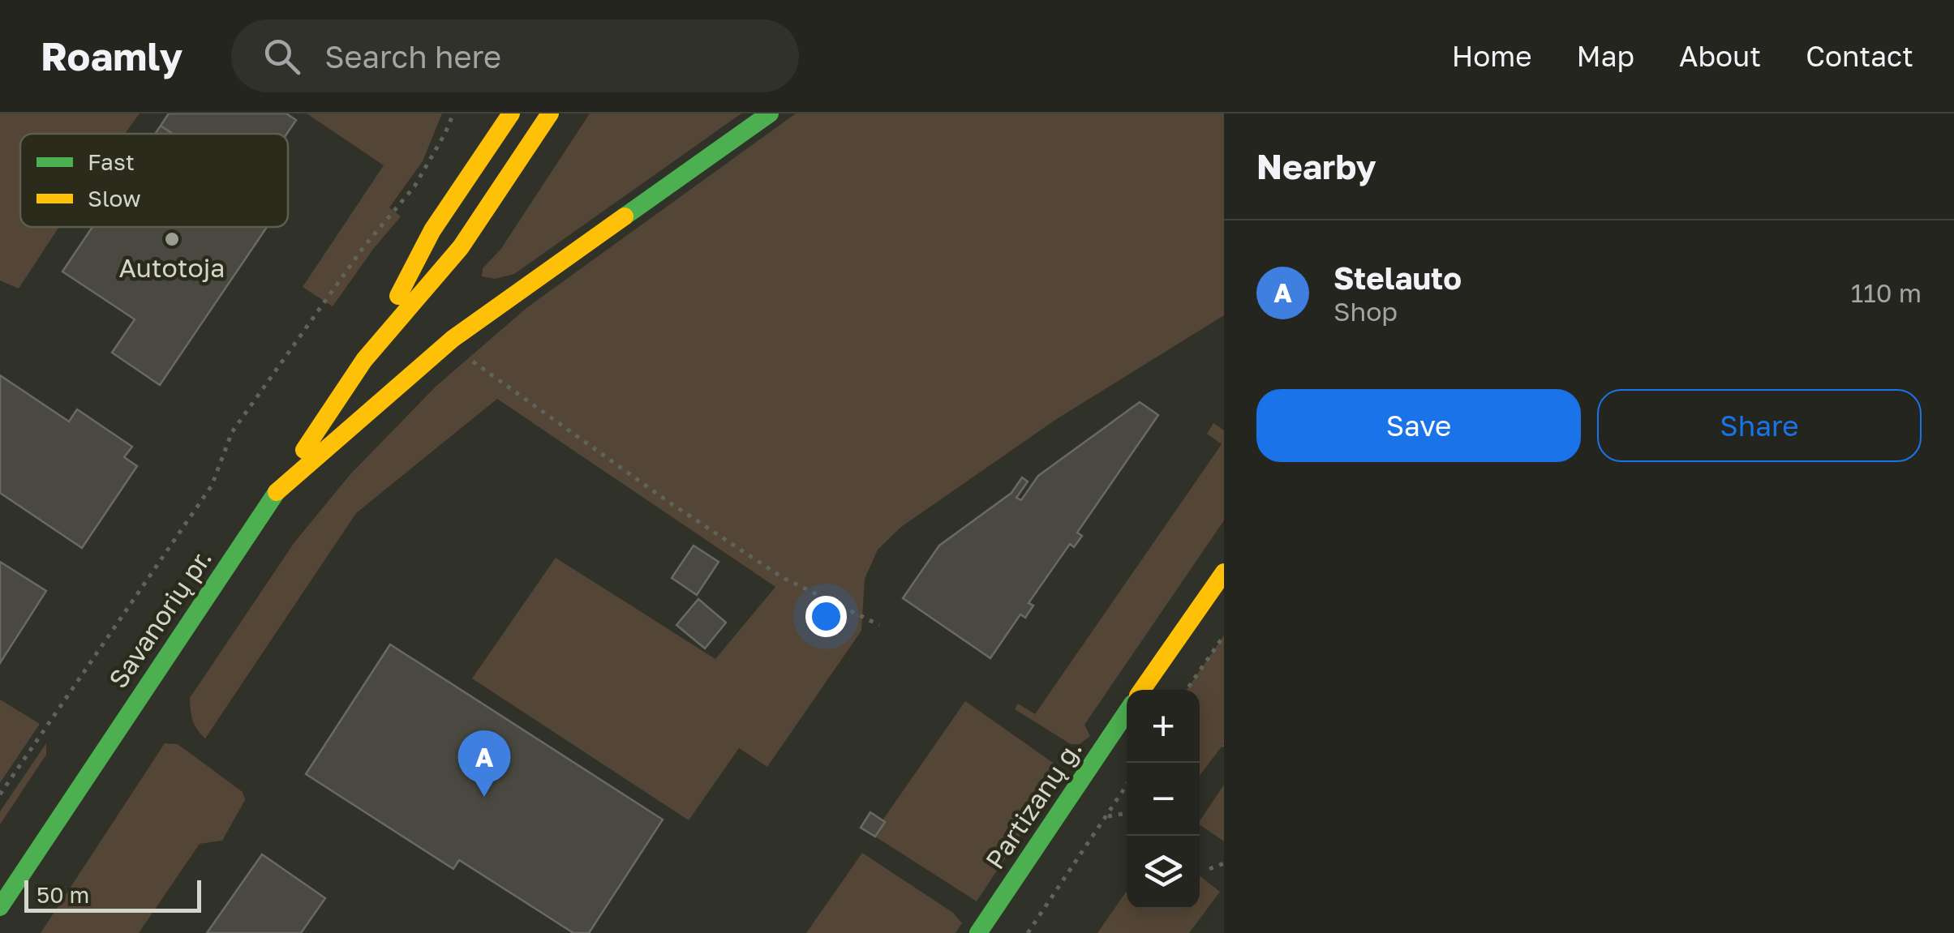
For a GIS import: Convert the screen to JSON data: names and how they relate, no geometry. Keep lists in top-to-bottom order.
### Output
{
  "streets": {
    "main road": ["Savanorių pr.", "Partizanų g."]
  },
  "places": ["Autotoja"],
  "legend": ["Fast", "Slow"],
  "scale_bar": "50 m",
  "page": {
    "header": "Roamly",
    "search": "Search here",
    "nav": [
      "Home",
      "Map",
      "About",
      "Contact"
    ],
    "heading": "Nearby",
    "list": [
      {
        "mark": "A",
        "name": "Stelauto",
        "note": "Shop",
        "value": "110 m"
      }
    ],
    "buttons": ["Save", "Share"],
    "map_buttons": ["+", "−"],
    "pins": "A",
    "scale": "50 m"
  }
}
